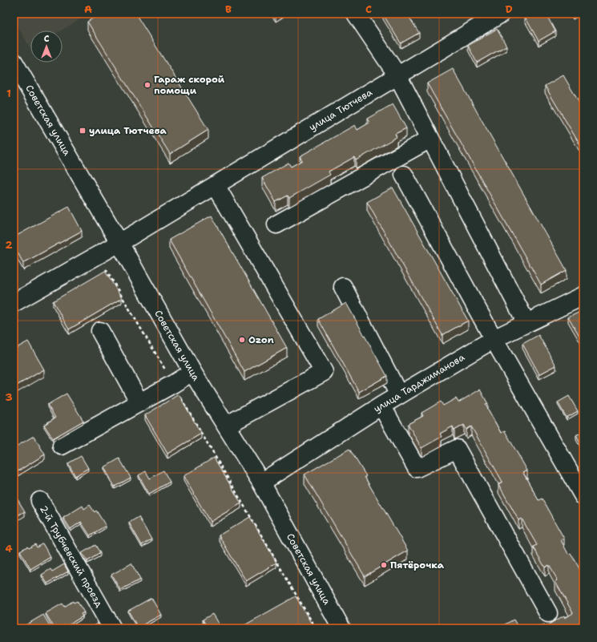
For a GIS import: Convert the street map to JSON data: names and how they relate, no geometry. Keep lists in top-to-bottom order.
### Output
{
  "streets": {
    "street": [
      "улица Тютчева",
      "Советская улица",
      "улица Тарджиманова",
      "2-й Трубчевский проезд"
    ]
  },
  "crossings": [
    ["улица Тютчева", "Советская улица"],
    ["Советская улица", "улица Тарджиманова"]
  ],
  "places": {
    "other": ["Гараж скорой помощи", "Ozon", "Пятёрочка"],
    "transit": ["улица Тютчева"]
  },
  "north": "top",
  "grid": {
    "columns": [
      "A",
      "B",
      "C",
      "D"
    ],
    "rows": [
      "1",
      "2",
      "3",
      "4"
    ]
  }
}
